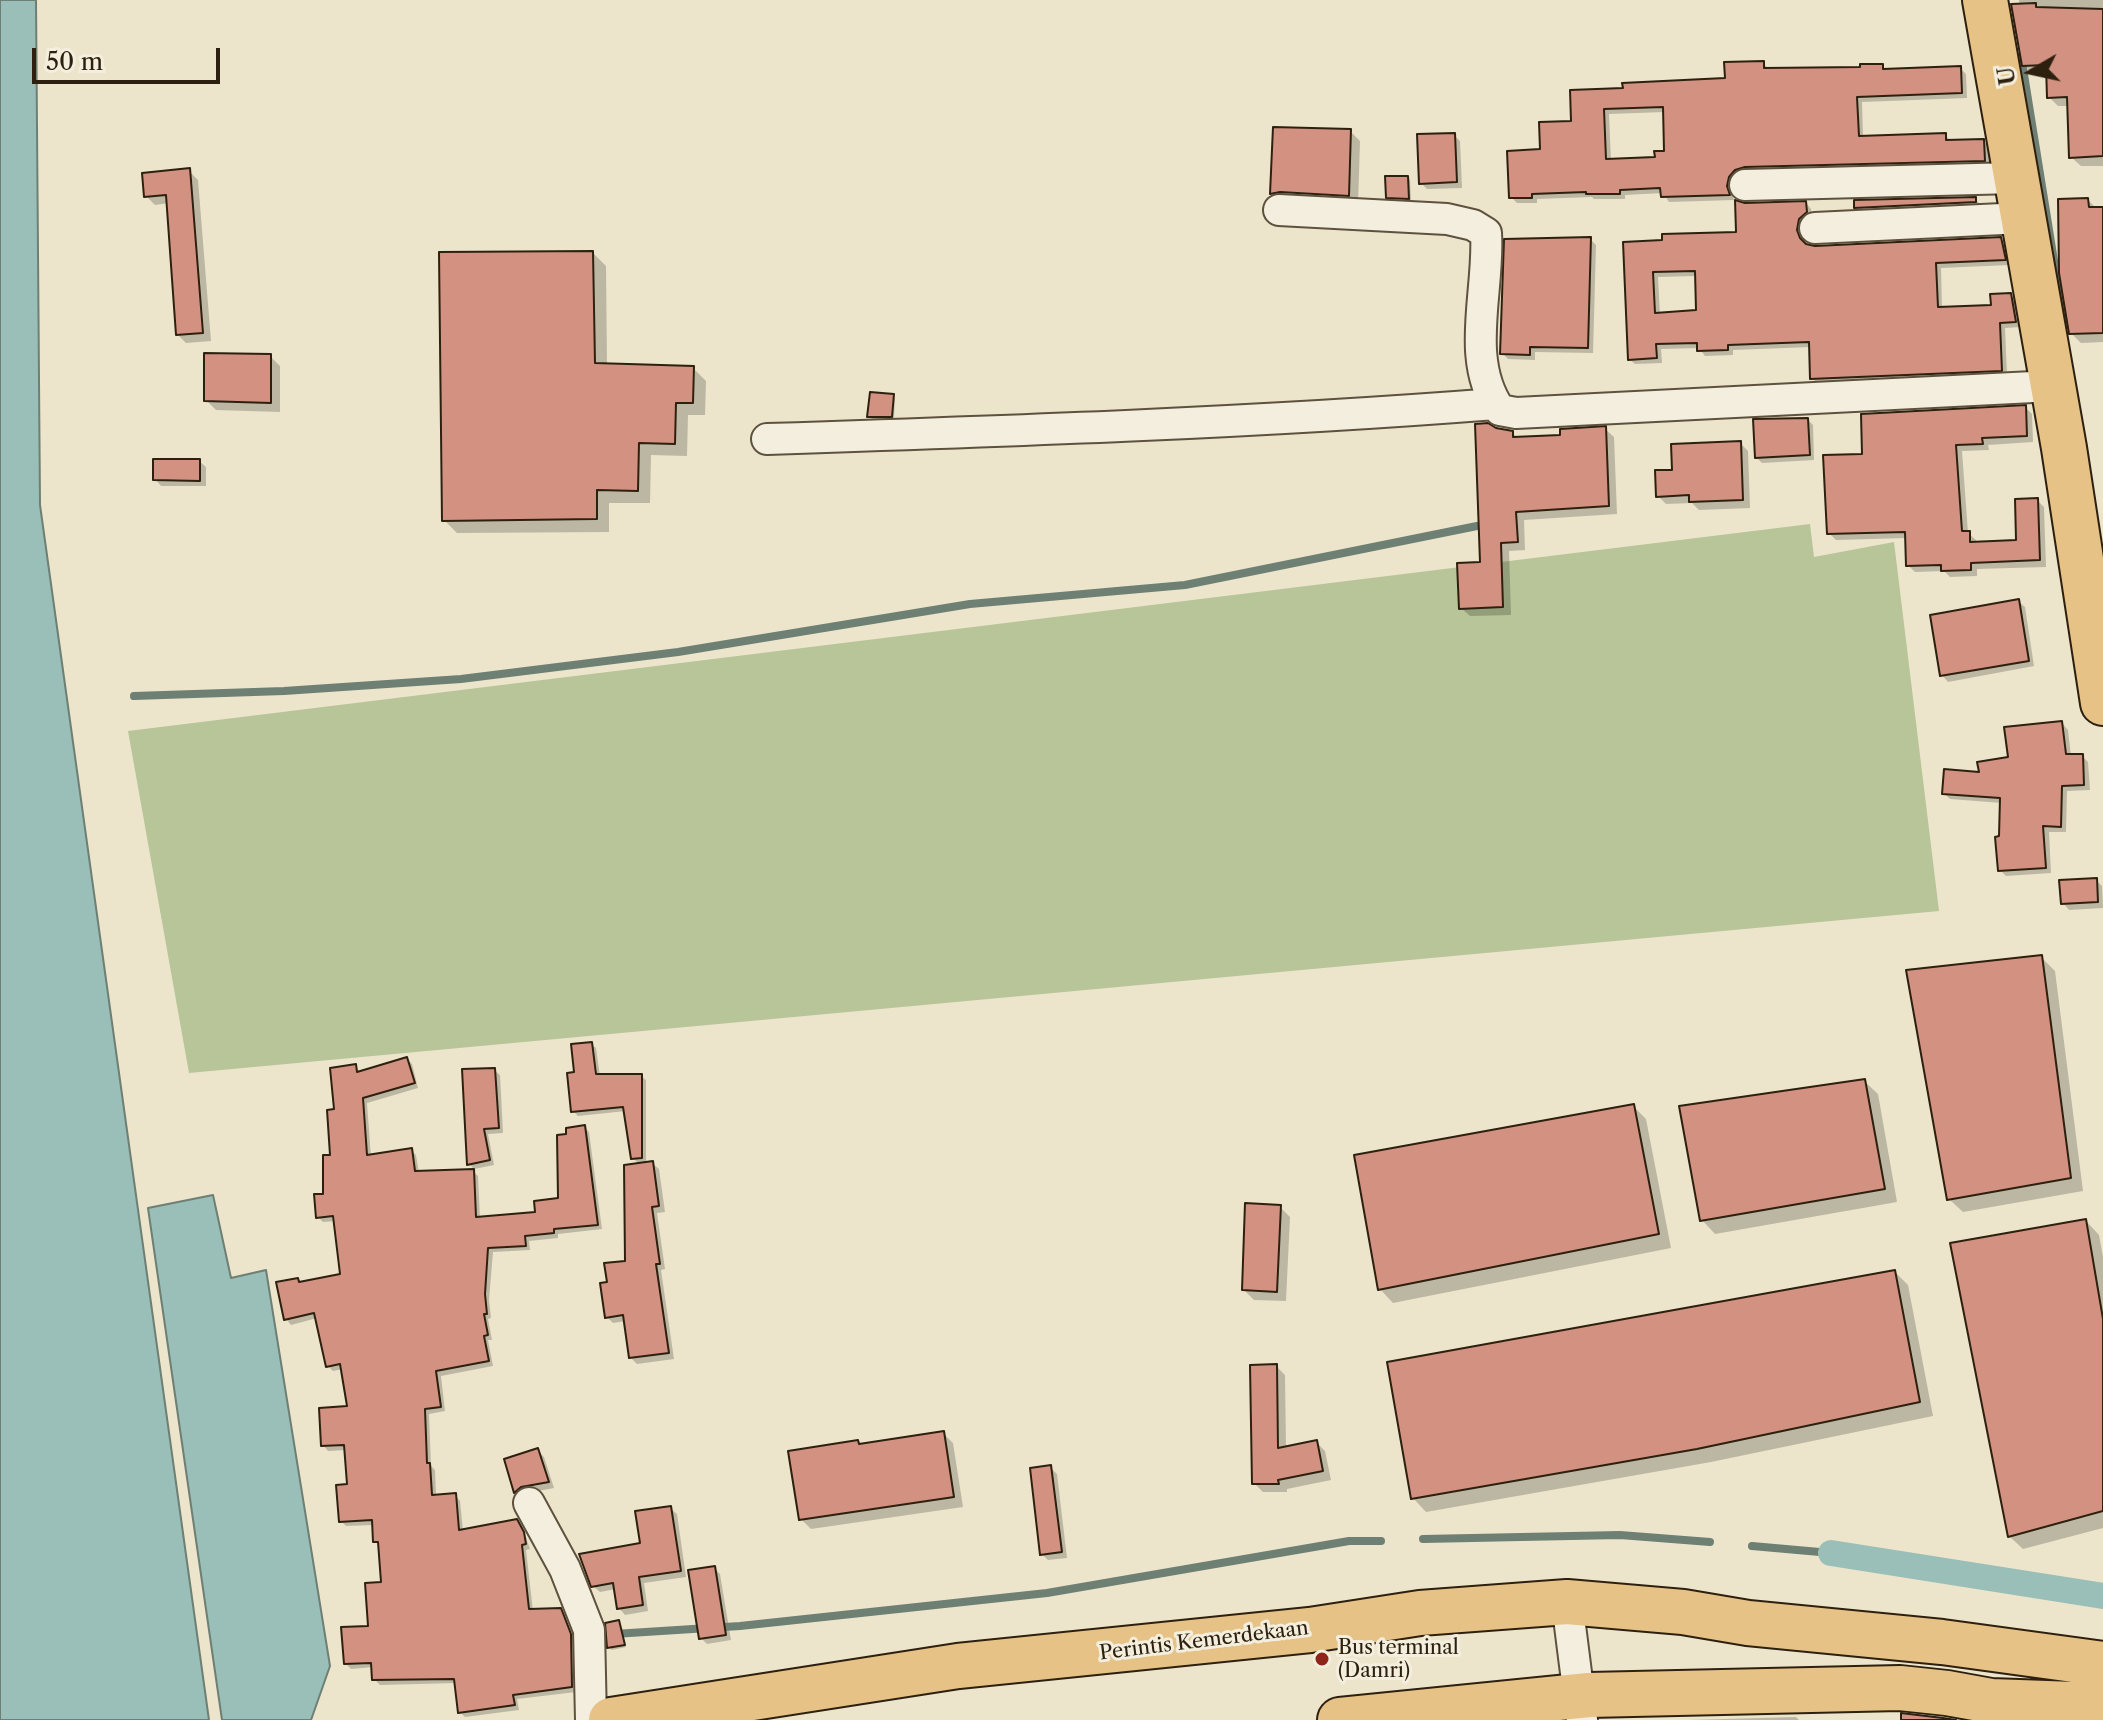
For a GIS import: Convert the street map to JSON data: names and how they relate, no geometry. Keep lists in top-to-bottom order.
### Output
{
  "streets": {
    "main road": ["Perintis Kemerdekaan"]
  },
  "places": ["Bus terminal (Damri)"],
  "scale_bar": "50 m",
  "north": "left"
}
